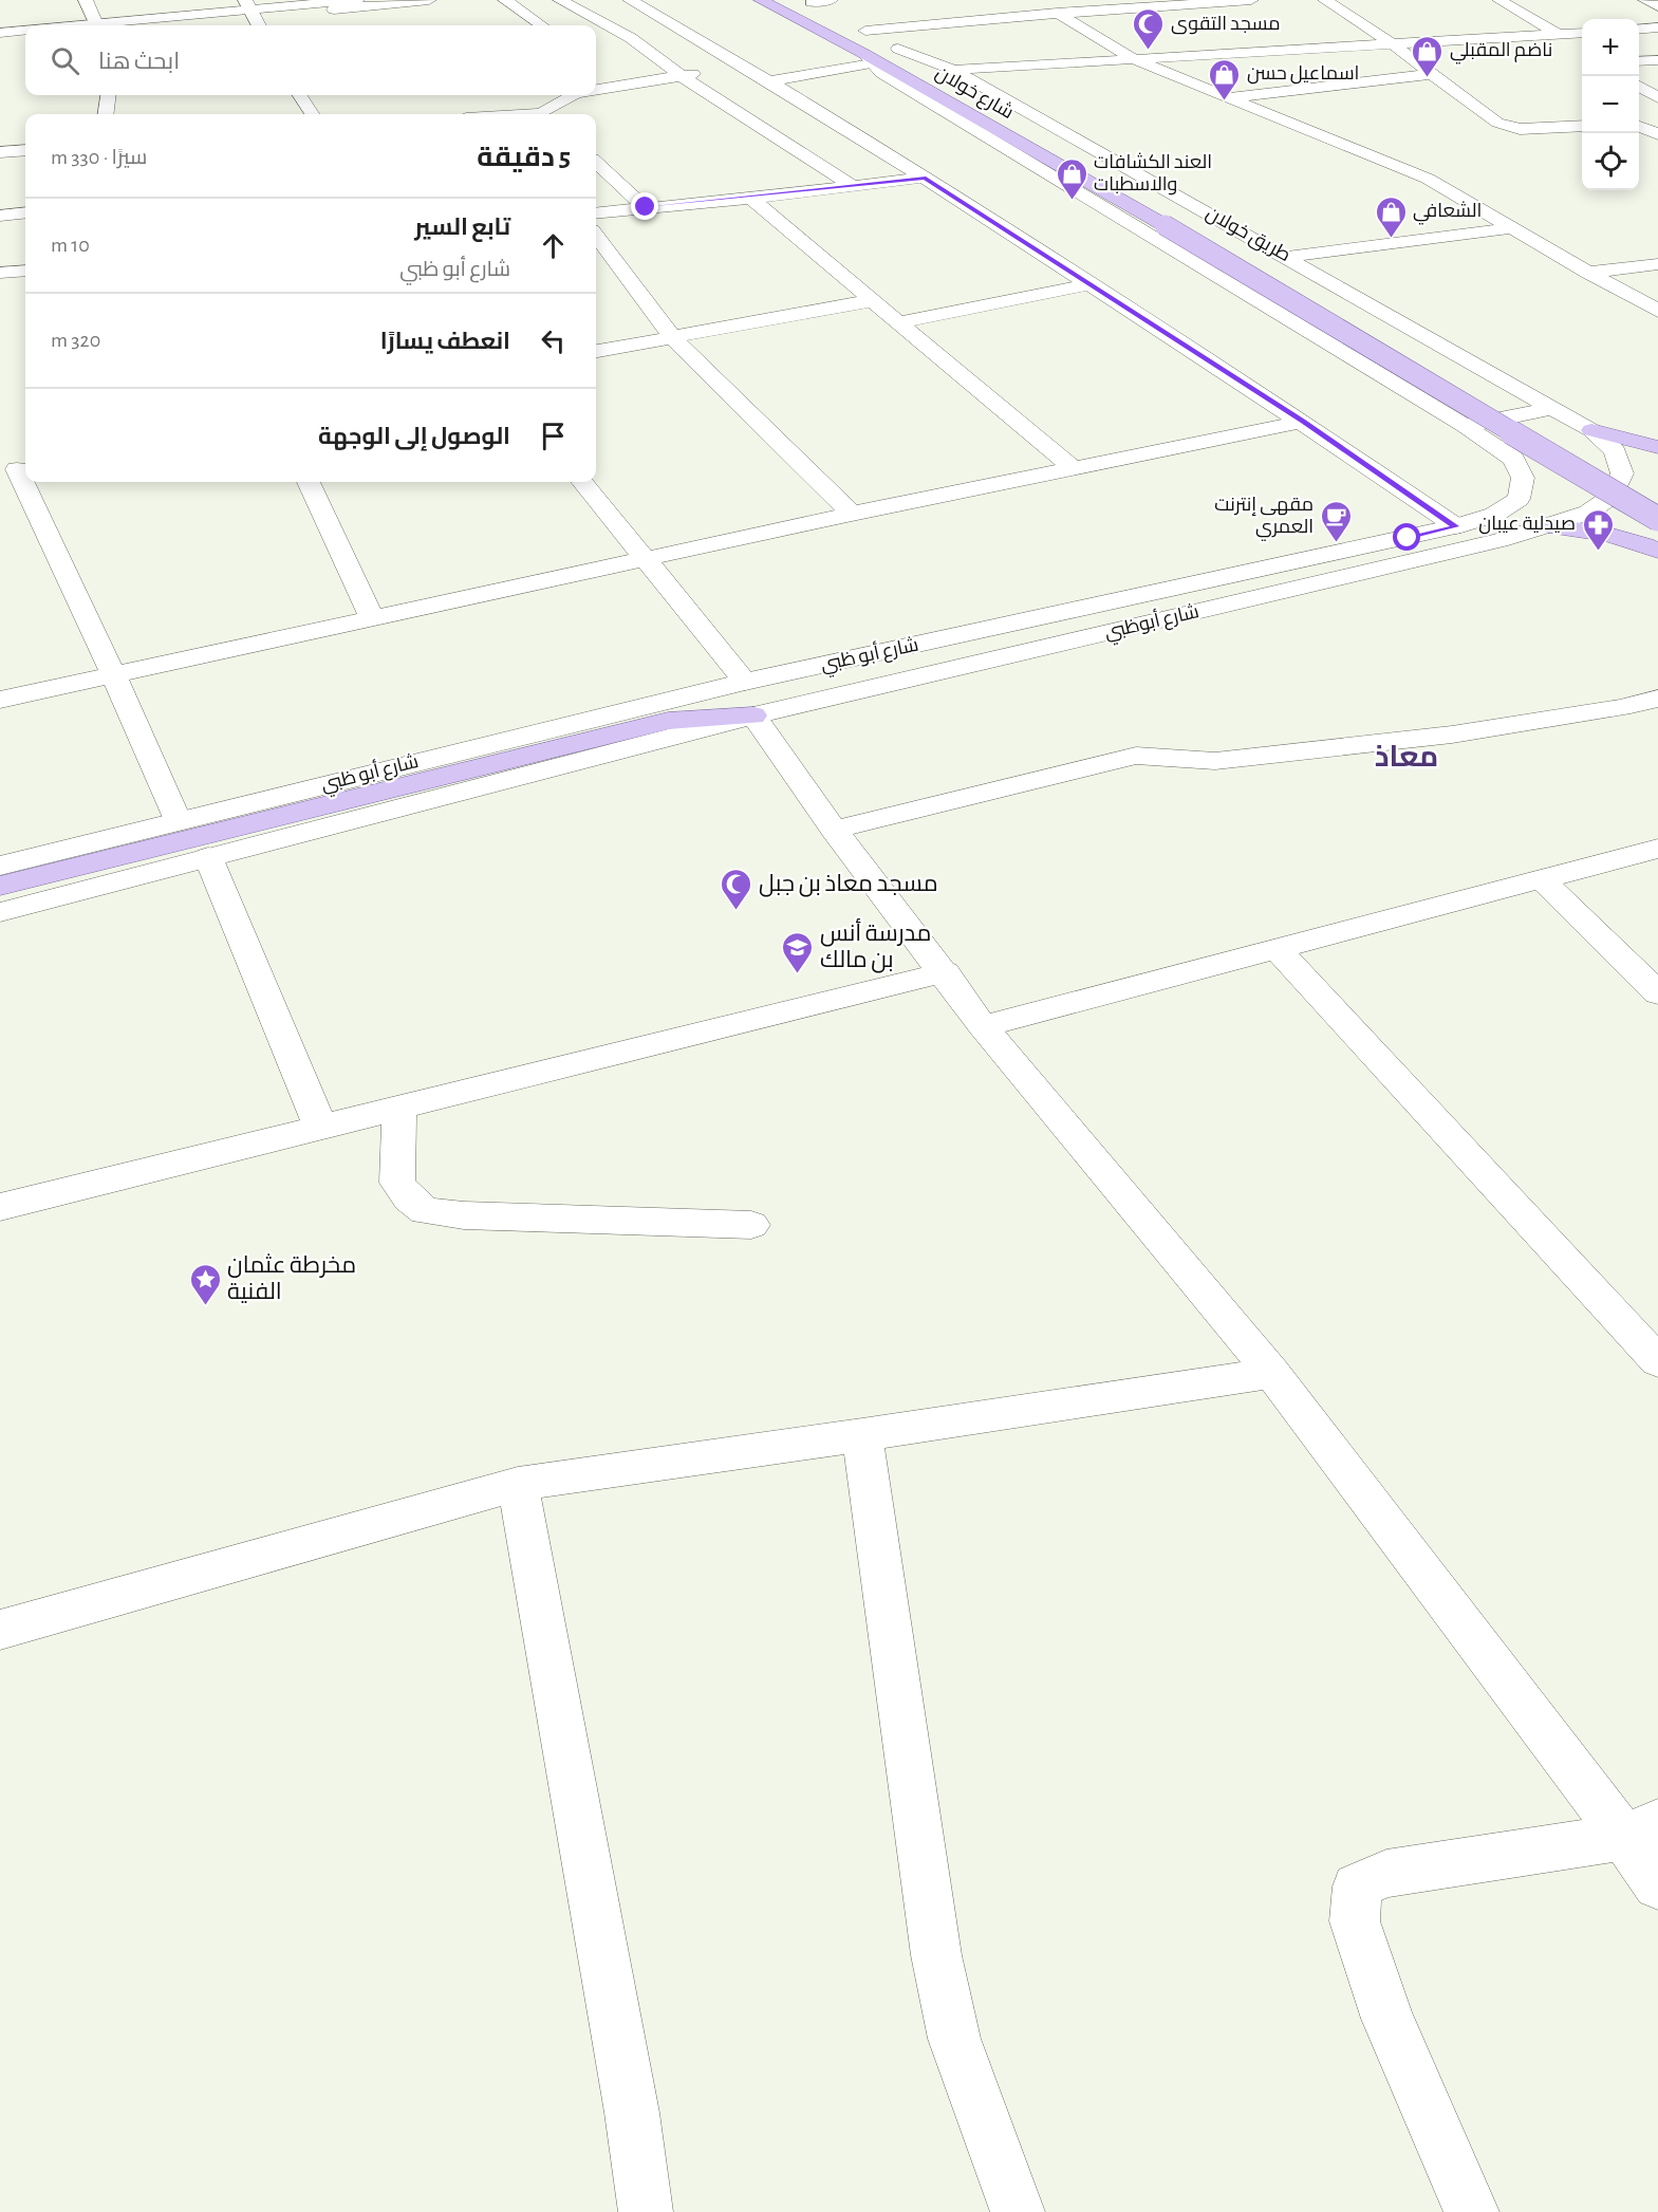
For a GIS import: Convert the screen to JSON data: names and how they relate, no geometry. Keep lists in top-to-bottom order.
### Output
{
  "streets": {
    "main road": ["شارع خولان", "طريق خولان"],
    "street": ["شارع أبوظبي", "شارع أبو ظبي"]
  },
  "crossings": [
    ["شارع خولان", "طريق خولان"],
    ["طريق خولان", "شارع أبوظبي"]
  ],
  "districts": ["معاذ"],
  "places": {
    "mosque": ["مسجد التقوى", "مسجد معاذ بن جبل"],
    "shop": [
      "ناضم المقبلي",
      "اسماعيل حسن",
      "العند الكشافات والاسطبات",
      "الشعافي"
    ],
    "cafe": ["مقهى إنترنت العمري"],
    "pharmacy": ["صيدلية عيبان"],
    "school or university": ["مدرسة أنس بن مالك"],
    "place": ["مخرطة عثمان الفنية"]
  },
  "page": {
    "map_buttons": ["+", "−"],
    "search": "ابحث هنا",
    "heading": ["5 دقيقة", "سيرًا · 330 m"],
    "list": [
      ["تابع السير", "شارع أبو ظبي", "10 m"],
      ["انعطف يسارًا", "320 m"],
      "الوصول إلى الوجهة"
    ]
  }
}
